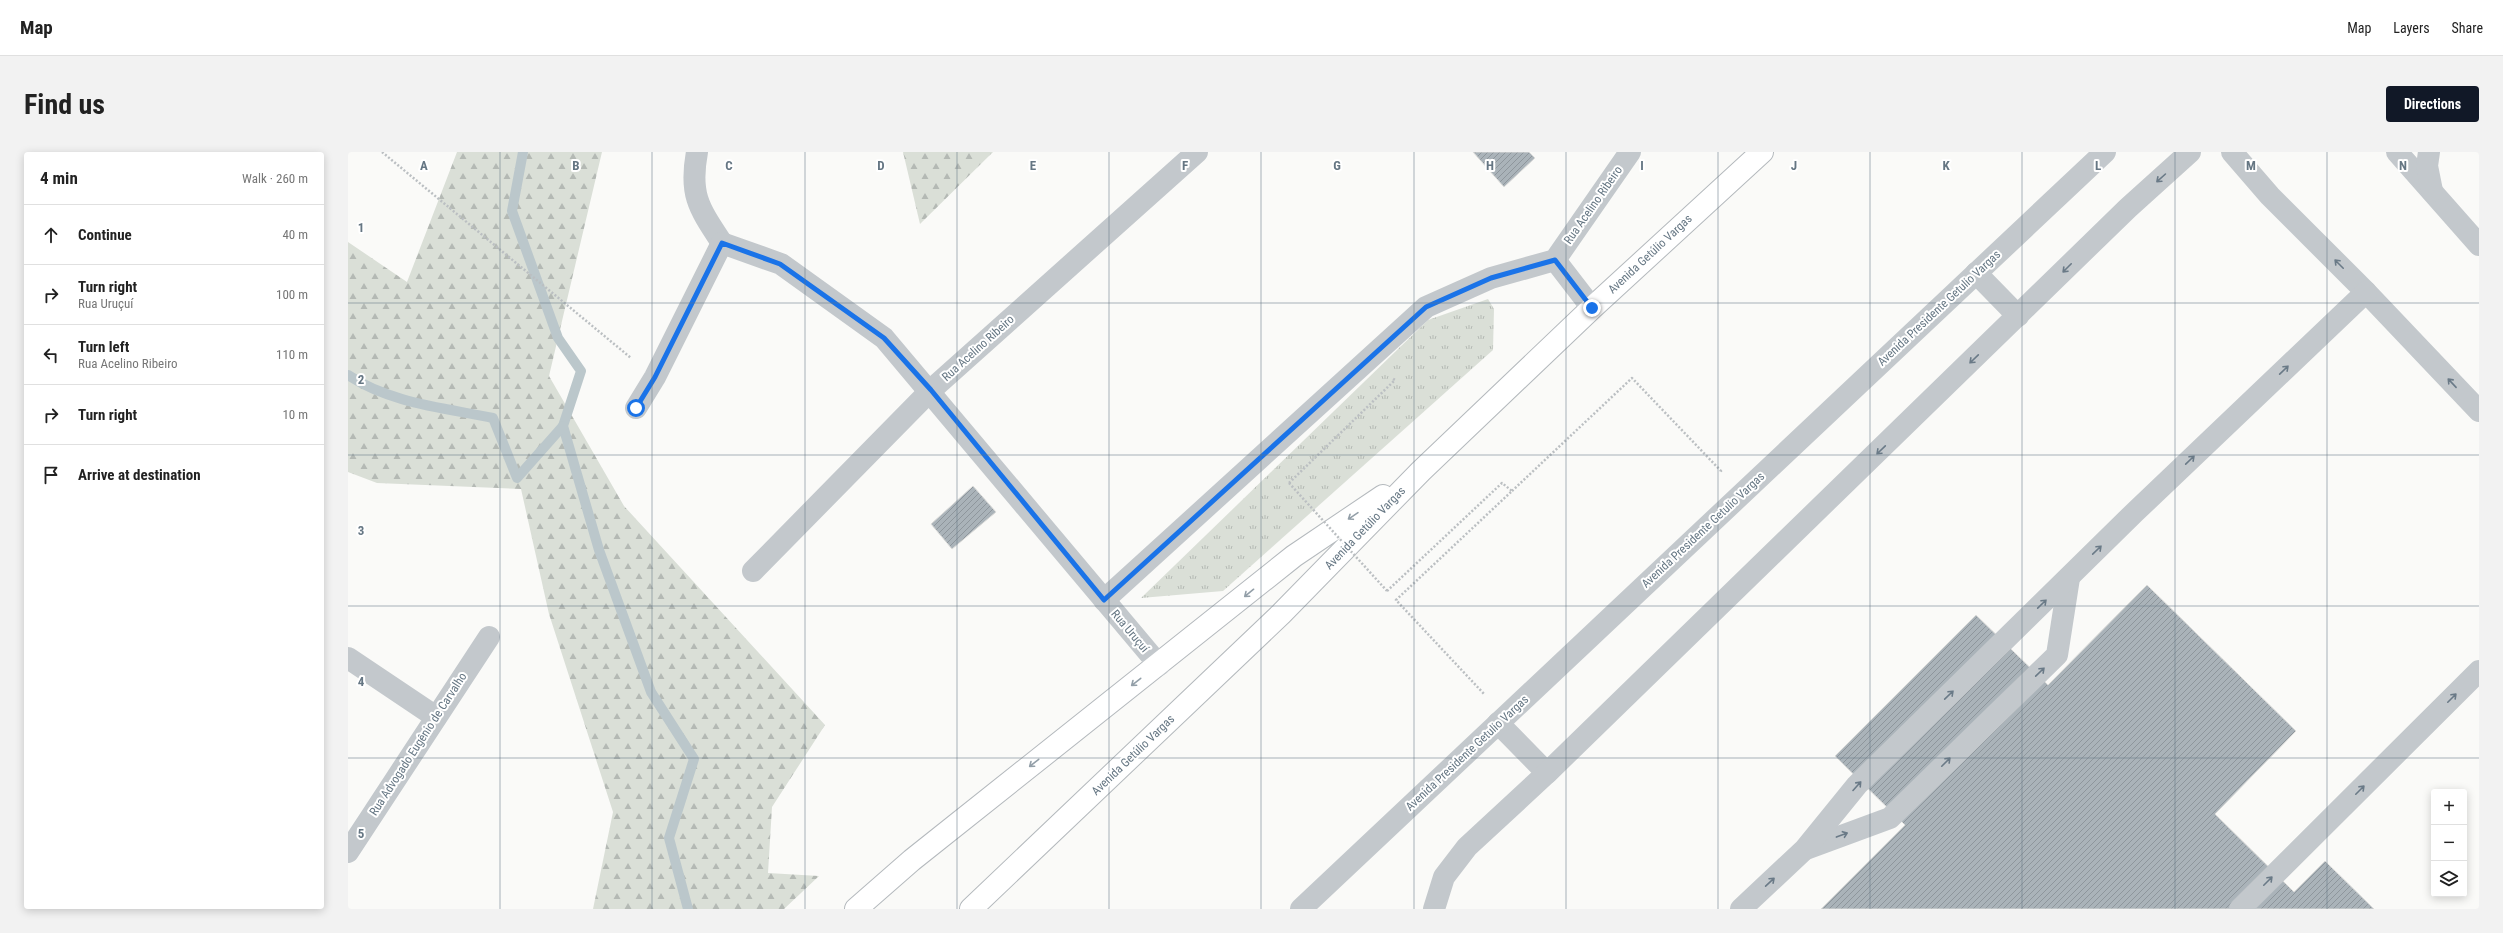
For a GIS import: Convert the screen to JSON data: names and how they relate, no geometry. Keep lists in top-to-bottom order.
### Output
{
  "streets": {
    "highway": ["Avenida Getúlio Vargas"],
    "street": [
      "Rua Acelino Ribeiro",
      "Avenida Presidente Getulio Vargas",
      "Rua Uruçuí",
      "Rua Advogado Eugênio de Carvalho"
    ]
  },
  "crossings": [
    ["Rua Acelino Ribeiro", "Rua Uruçuí"]
  ],
  "page": {
    "header": "Map",
    "nav": ["Map", "Layers", "Share"],
    "buttons": "Directions",
    "title": "Find us",
    "heading": ["4 min", "Walk · 260 m"],
    "list": [
      ["Continue", "40 m"],
      ["Turn right", "Rua Uruçuí", "100 m"],
      ["Turn left", "Rua Acelino Ribeiro", "110 m"],
      ["Turn right", "10 m"],
      "Arrive at destination"
    ],
    "map_buttons": ["+", "−"]
  },
  "grid": {
    "columns": [
      "A",
      "B",
      "C",
      "D",
      "E",
      "F",
      "G",
      "H",
      "I",
      "J",
      "K",
      "L",
      "M",
      "N"
    ],
    "rows": [
      "1",
      "2",
      "3",
      "4",
      "5"
    ]
  }
}
